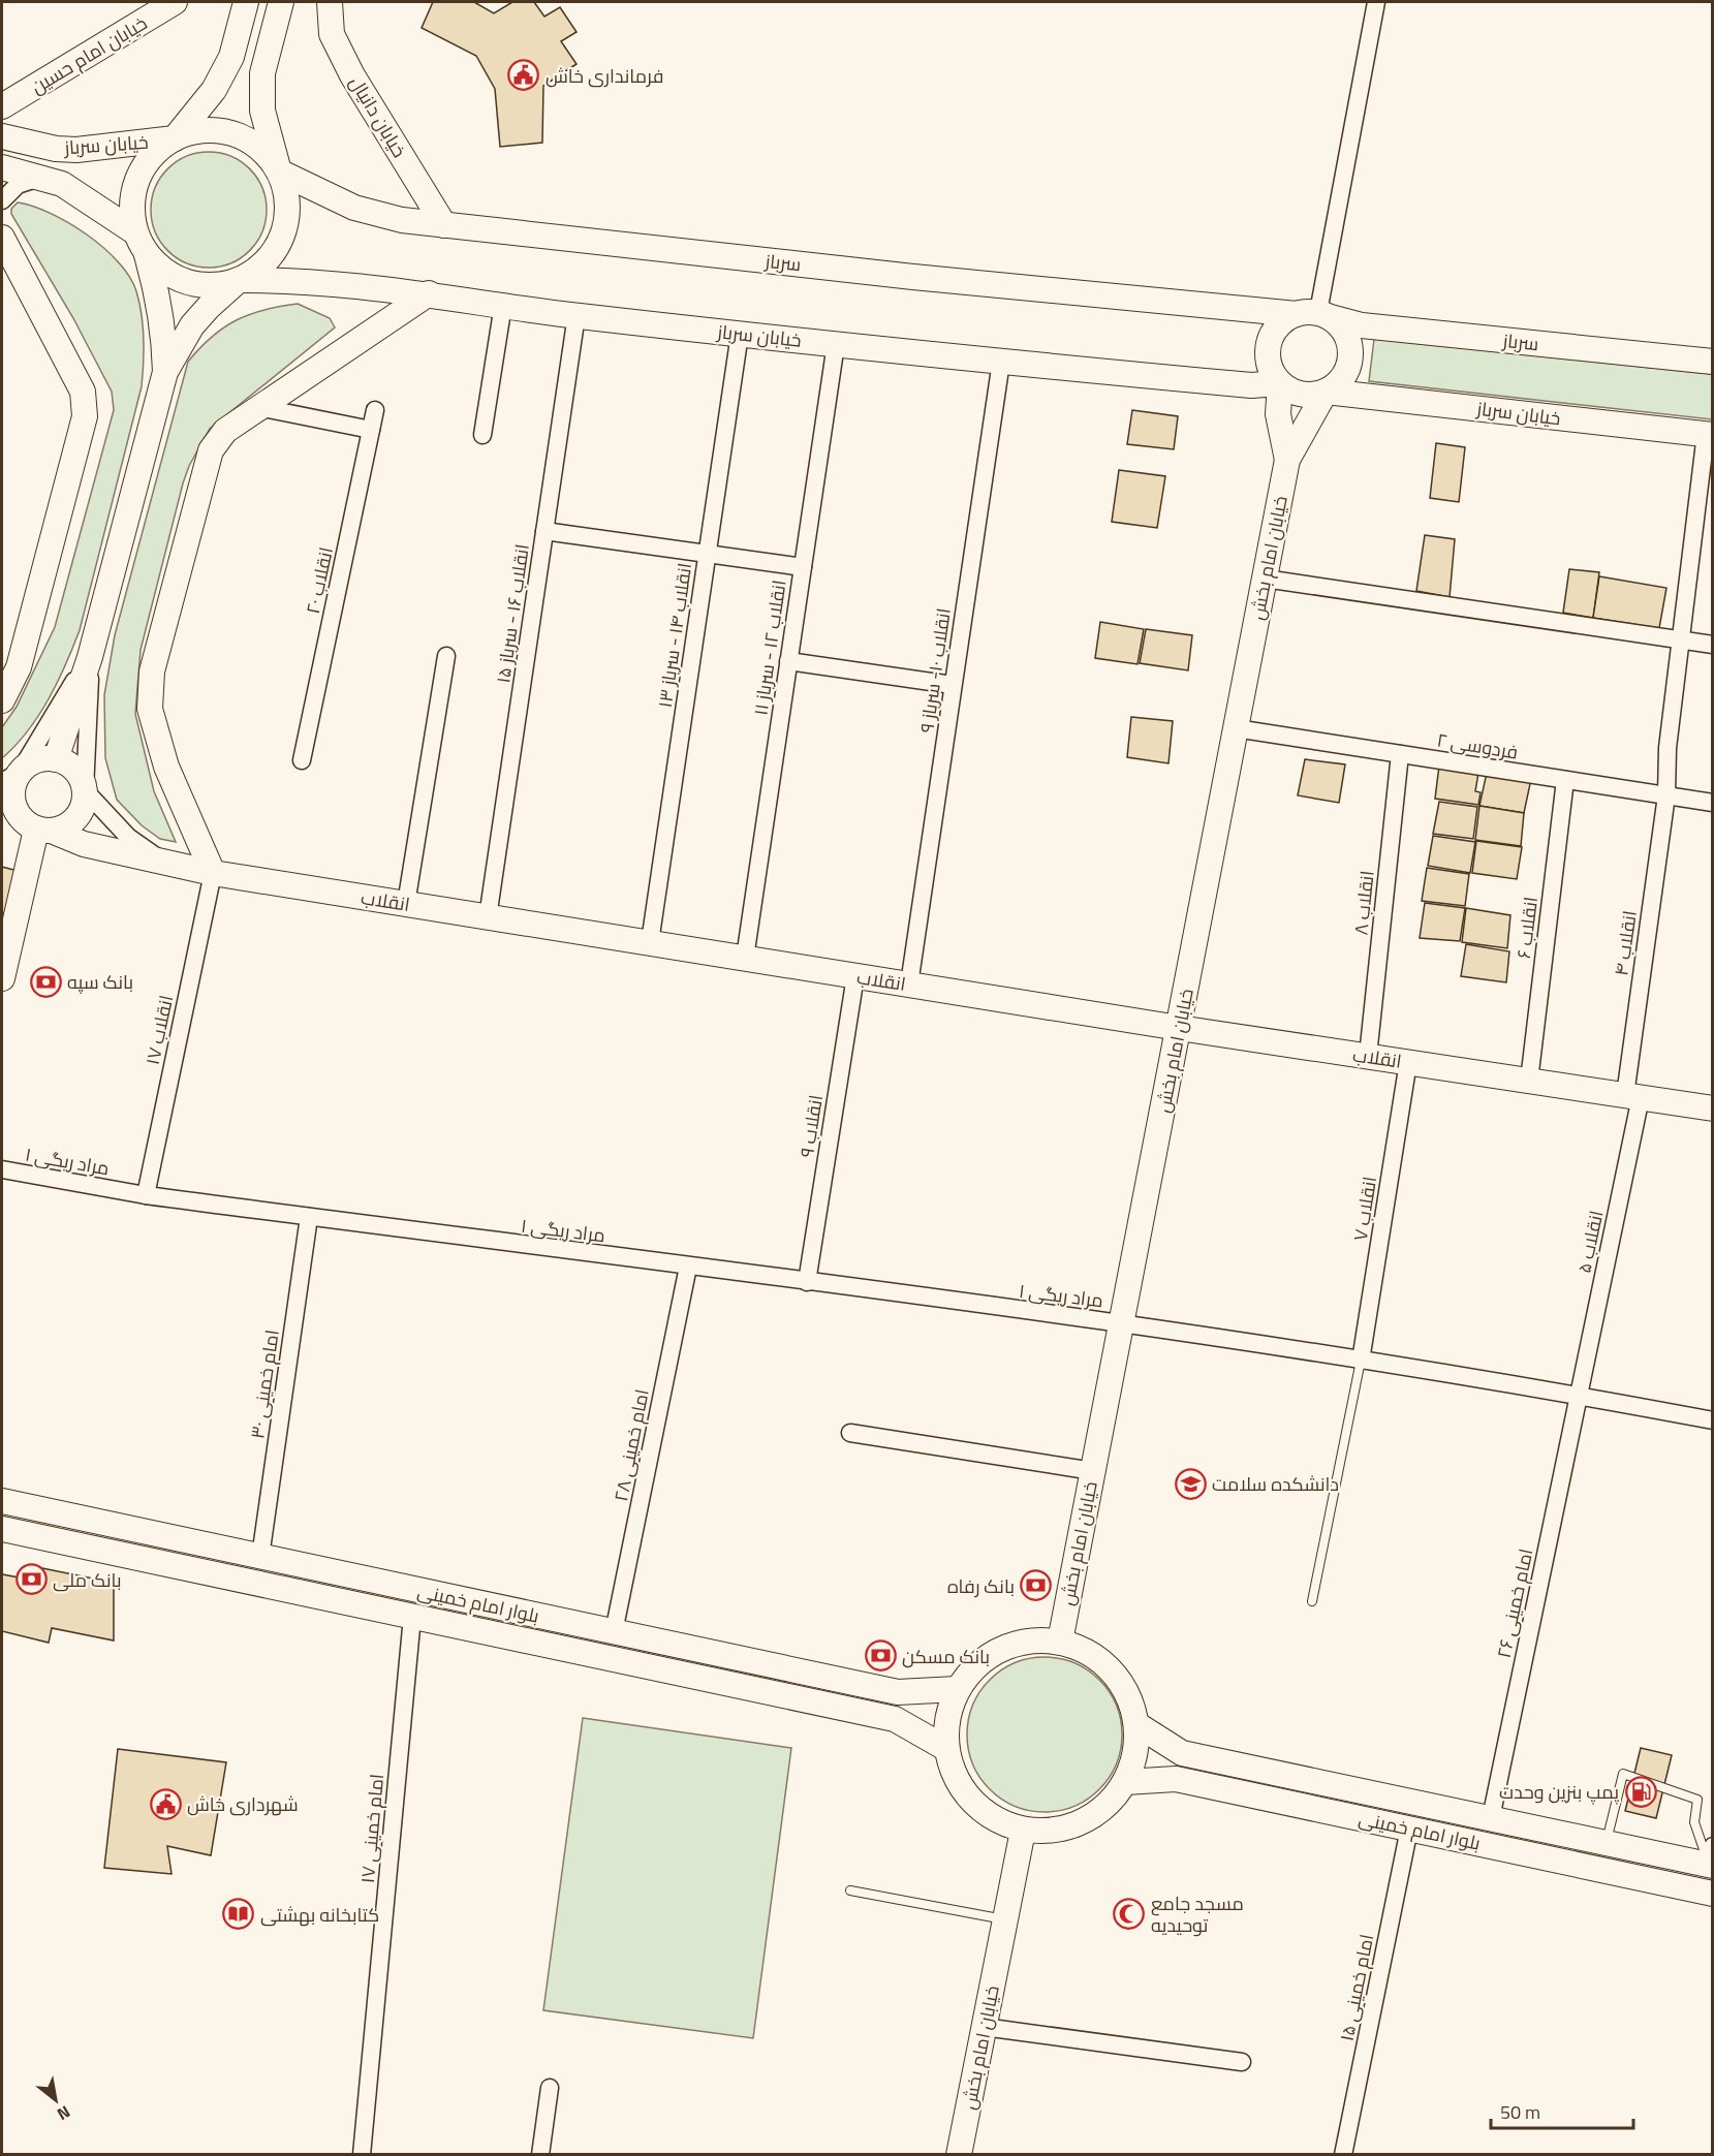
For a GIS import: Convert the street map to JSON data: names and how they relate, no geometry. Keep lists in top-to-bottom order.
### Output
{
  "streets": {
    "main road": [
      "خیابان امام حسین",
      "خیابان دانیال",
      "خیابان سرباز",
      "سرباز",
      "خیابان امام بخش",
      "انقلاب",
      "بلوار امام خمینی"
    ],
    "street": [
      "انقلاب ۲۰",
      "انقلاب ۱۶ - سرباز ۱۵",
      "انقلاب ۱۴ - سرباز ۱۳",
      "انقلاب ۱۲ - سرباز ۱۱",
      "انقلاب ۱۰- سرباز ۹",
      "فردوسی ۲",
      "انقلاب ۸",
      "انقلاب ۶",
      "انقلاب ۴",
      "انقلاب ۱۷",
      "انقلاب ۹",
      "مراد ریگی ۱",
      "انقلاب ۷",
      "انقلاب ۵",
      "امام خمینی ۳۰",
      "امام خمینی ۲۸",
      "امام خمینی ۲۶",
      "امام خمینی ۱۷",
      "امام خمینی ۱۵"
    ]
  },
  "crossings": [
    ["خیابان دانیال", "سرباز"],
    ["خیابان سرباز", "سرباز"],
    ["خیابان سرباز", "انقلاب ۱۶ - سرباز ۱۵"],
    ["خیابان سرباز", "انقلاب ۱۴ - سرباز ۱۳"],
    ["خیابان سرباز", "انقلاب ۱۲ - سرباز ۱۱"],
    ["خیابان سرباز", "انقلاب ۱۰- سرباز ۹"],
    ["خیابان سرباز", "انقلاب ۴"],
    ["خیابان امام بخش", "فردوسی ۲"],
    ["خیابان امام بخش", "انقلاب"],
    ["خیابان امام بخش", "مراد ریگی ۱"],
    ["خیابان امام بخش", "بلوار امام خمینی"],
    ["انقلاب ۱۶ - سرباز ۱۵", "انقلاب"],
    ["انقلاب ۱۴ - سرباز ۱۳", "انقلاب"],
    ["انقلاب ۱۲ - سرباز ۱۱", "انقلاب"],
    ["انقلاب ۱۰- سرباز ۹", "انقلاب"],
    ["فردوسی ۲", "انقلاب ۸"],
    ["فردوسی ۲", "انقلاب ۶"],
    ["فردوسی ۲", "انقلاب ۴"],
    ["انقلاب", "انقلاب ۸"],
    ["انقلاب", "انقلاب ۶"],
    ["انقلاب", "انقلاب ۴"],
    ["انقلاب", "انقلاب ۱۷"],
    ["انقلاب", "انقلاب ۹"],
    ["انقلاب", "انقلاب ۷"],
    ["انقلاب", "انقلاب ۵"],
    ["انقلاب ۴", "انقلاب ۵"],
    ["انقلاب ۱۷", "مراد ریگی ۱"],
    ["انقلاب ۹", "مراد ریگی ۱"],
    ["مراد ریگی ۱", "انقلاب ۷"],
    ["مراد ریگی ۱", "انقلاب ۵"],
    ["مراد ریگی ۱", "امام خمینی ۳۰"],
    ["مراد ریگی ۱", "امام خمینی ۲۸"],
    ["مراد ریگی ۱", "امام خمینی ۲۶"],
    ["انقلاب ۵", "امام خمینی ۲۶"],
    ["امام خمینی ۳۰", "بلوار امام خمینی"],
    ["امام خمینی ۲۸", "بلوار امام خمینی"],
    ["بلوار امام خمینی", "امام خمینی ۲۶"],
    ["بلوار امام خمینی", "امام خمینی ۱۷"],
    ["بلوار امام خمینی", "امام خمینی ۱۵"]
  ],
  "places": {
    "public building": ["فرمانداری خاش", "شهرداری خاش"],
    "bank": [
      "بانک سپه",
      "بانک ملی",
      "بانک رفاه",
      "بانک مسکن"
    ],
    "school or university": ["دانشکده سلامت"],
    "fuel station": ["پمپ بنزین وحدت"],
    "mosque": ["مسجد جامع توحیدیه"],
    "library": ["کتابخانه بهشتی"]
  },
  "scale_bar": "50 m",
  "north": "bottom right"
}
